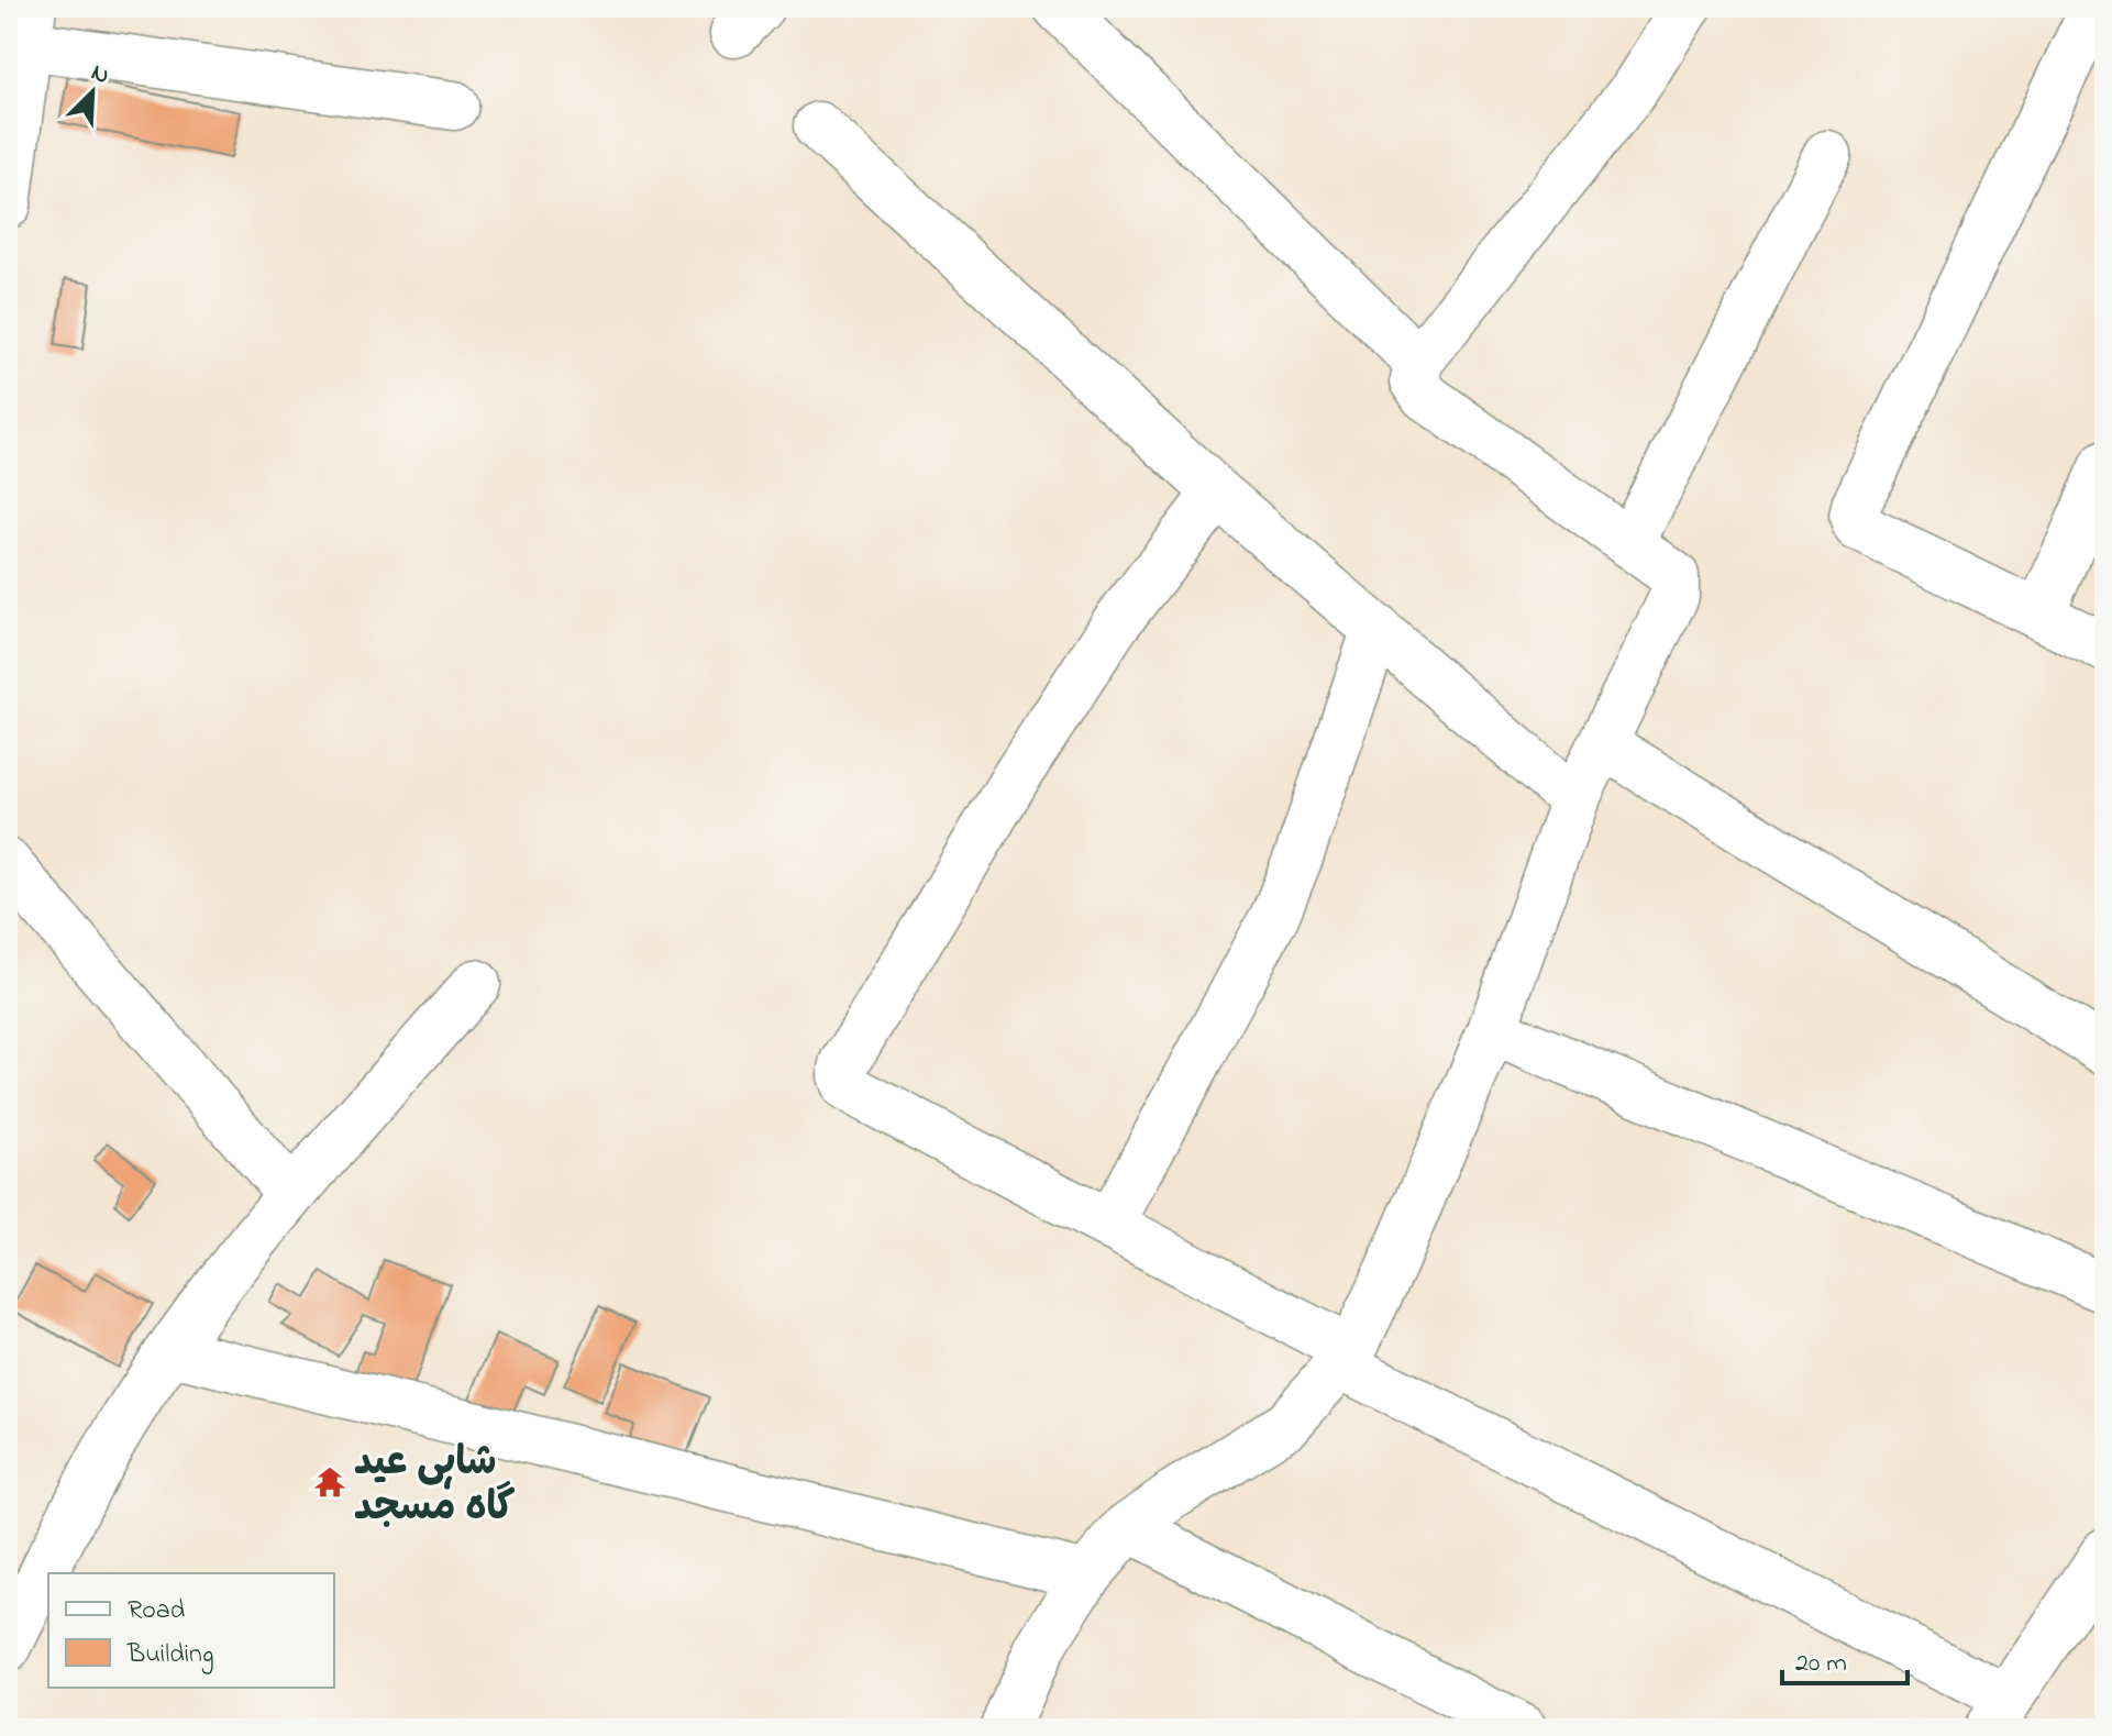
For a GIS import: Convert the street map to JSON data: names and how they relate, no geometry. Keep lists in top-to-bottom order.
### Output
{
  "places": {
    "temple": ["شاہی عید گاہ مسجد"]
  },
  "legend": ["Road", "Building"],
  "scale_bar": "20 m",
  "north": "top right"
}
